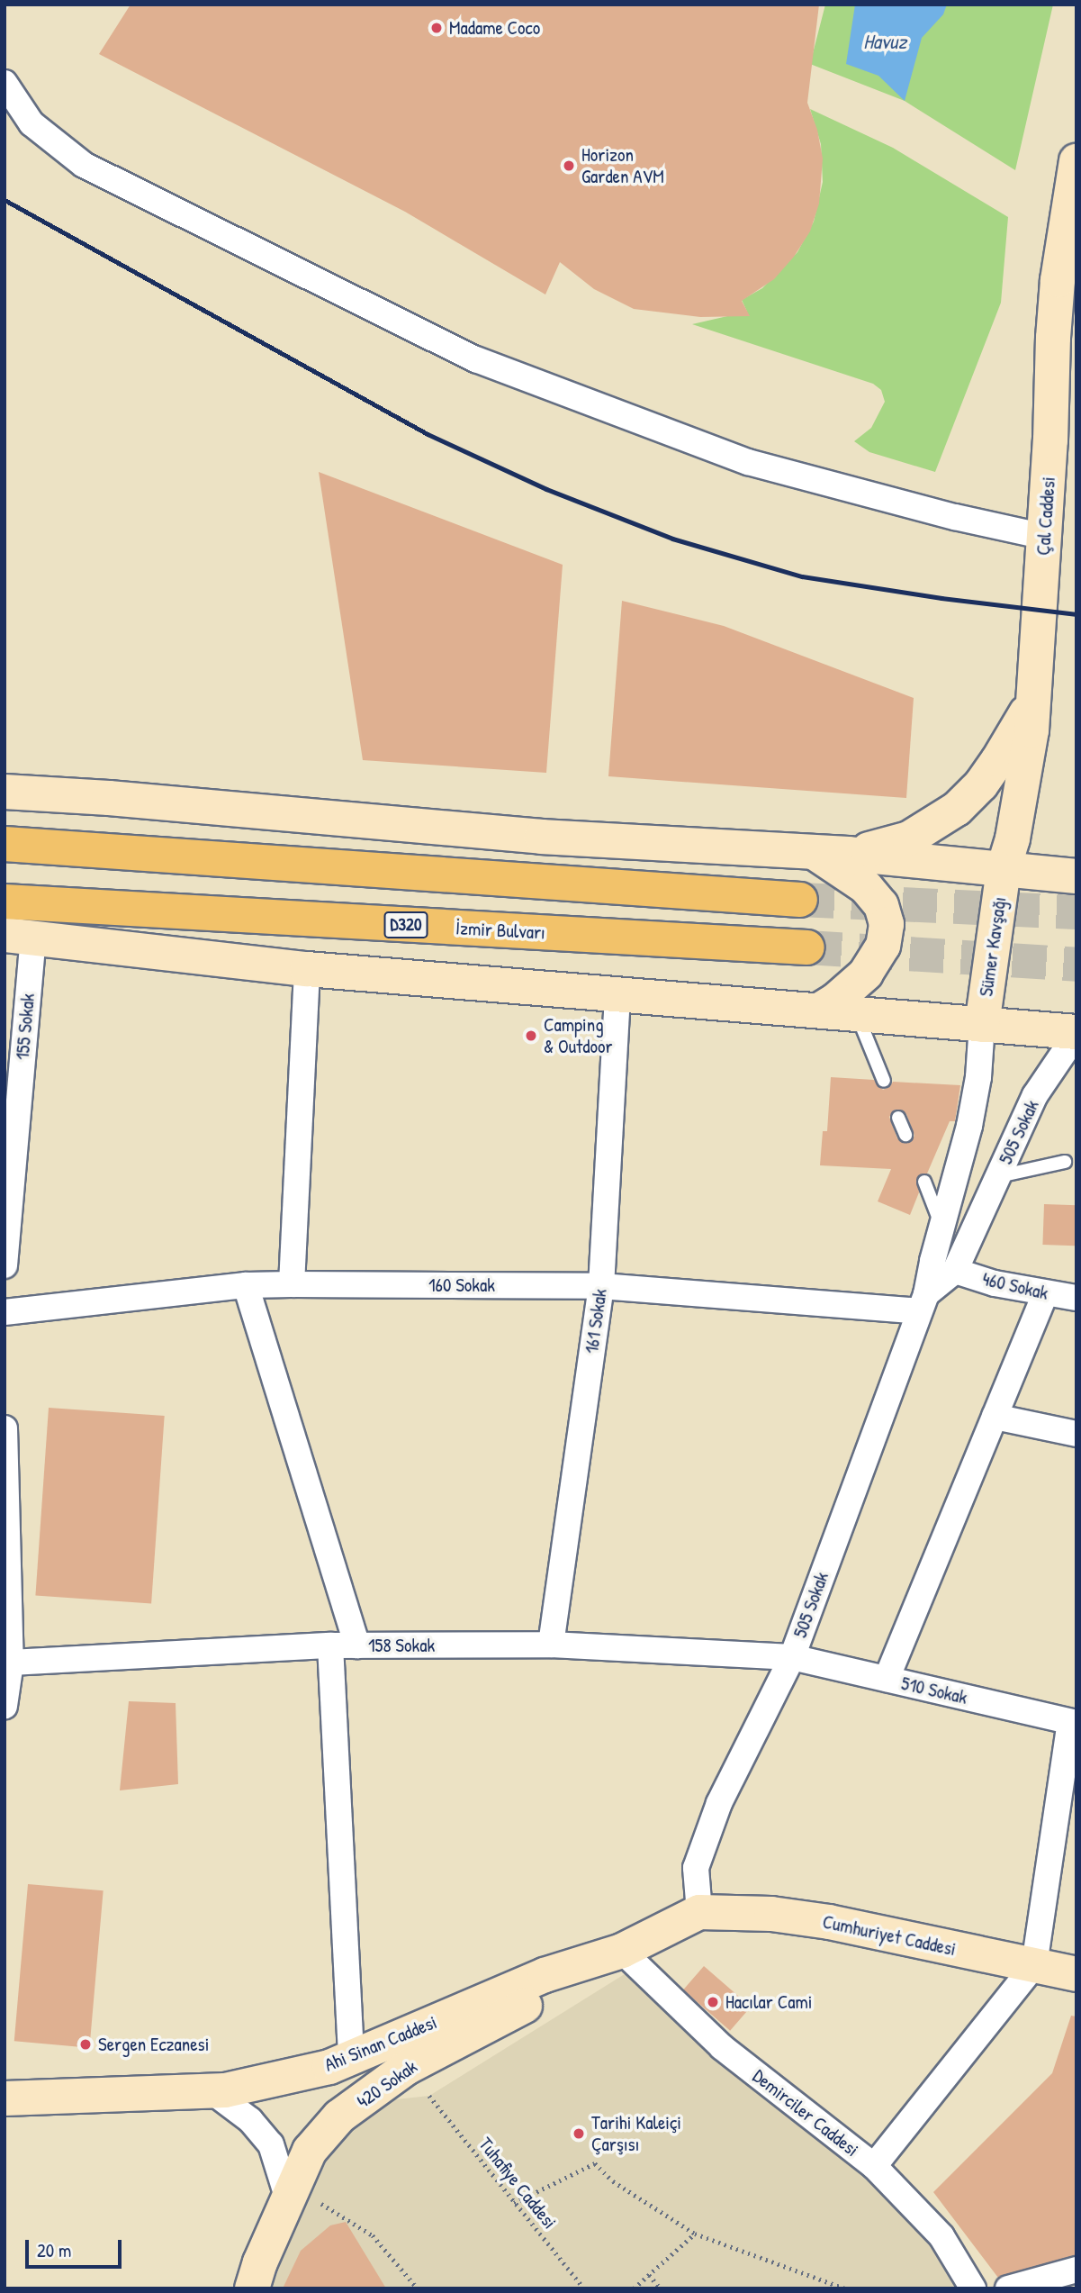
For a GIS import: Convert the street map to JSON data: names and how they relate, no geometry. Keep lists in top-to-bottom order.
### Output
{
  "streets": {
    "main road": [
      "Çal Caddesi",
      "D320",
      "İzmir Bulvarı",
      "Sümer Kavşağı",
      "Cumhuriyet Caddesi",
      "Ahi Sinan Caddesi",
      "420 Sokak"
    ],
    "street": [
      "155 Sokak",
      "505 Sokak",
      "160 Sokak",
      "460 Sokak",
      "161 Sokak",
      "158 Sokak",
      "510 Sokak",
      "Demirciler Caddesi"
    ],
    "path": ["Tuhafiye Caddesi"]
  },
  "crossings": [
    ["Çal Caddesi", "Sümer Kavşağı"],
    ["Sümer Kavşağı", "505 Sokak"],
    ["505 Sokak", "160 Sokak"],
    ["505 Sokak", "460 Sokak"],
    ["505 Sokak", "158 Sokak"],
    ["505 Sokak", "510 Sokak"],
    ["505 Sokak", "Cumhuriyet Caddesi"],
    ["505 Sokak", "Ahi Sinan Caddesi"],
    ["160 Sokak", "161 Sokak"],
    ["161 Sokak", "158 Sokak"],
    ["158 Sokak", "510 Sokak"],
    ["Cumhuriyet Caddesi", "Ahi Sinan Caddesi"],
    ["Ahi Sinan Caddesi", "420 Sokak"],
    ["Ahi Sinan Caddesi", "Demirciler Caddesi"],
    ["420 Sokak", "Demirciler Caddesi"]
  ],
  "water": ["Havuz"],
  "places": [
    "Madame Coco",
    "Horizon Garden AVM",
    "Camping & Outdoor",
    "Hacılar Cami",
    "Sergen Eczanesi",
    "Tarihi Kaleiçi Çarşısı"
  ],
  "scale_bar": "20 m"
}
